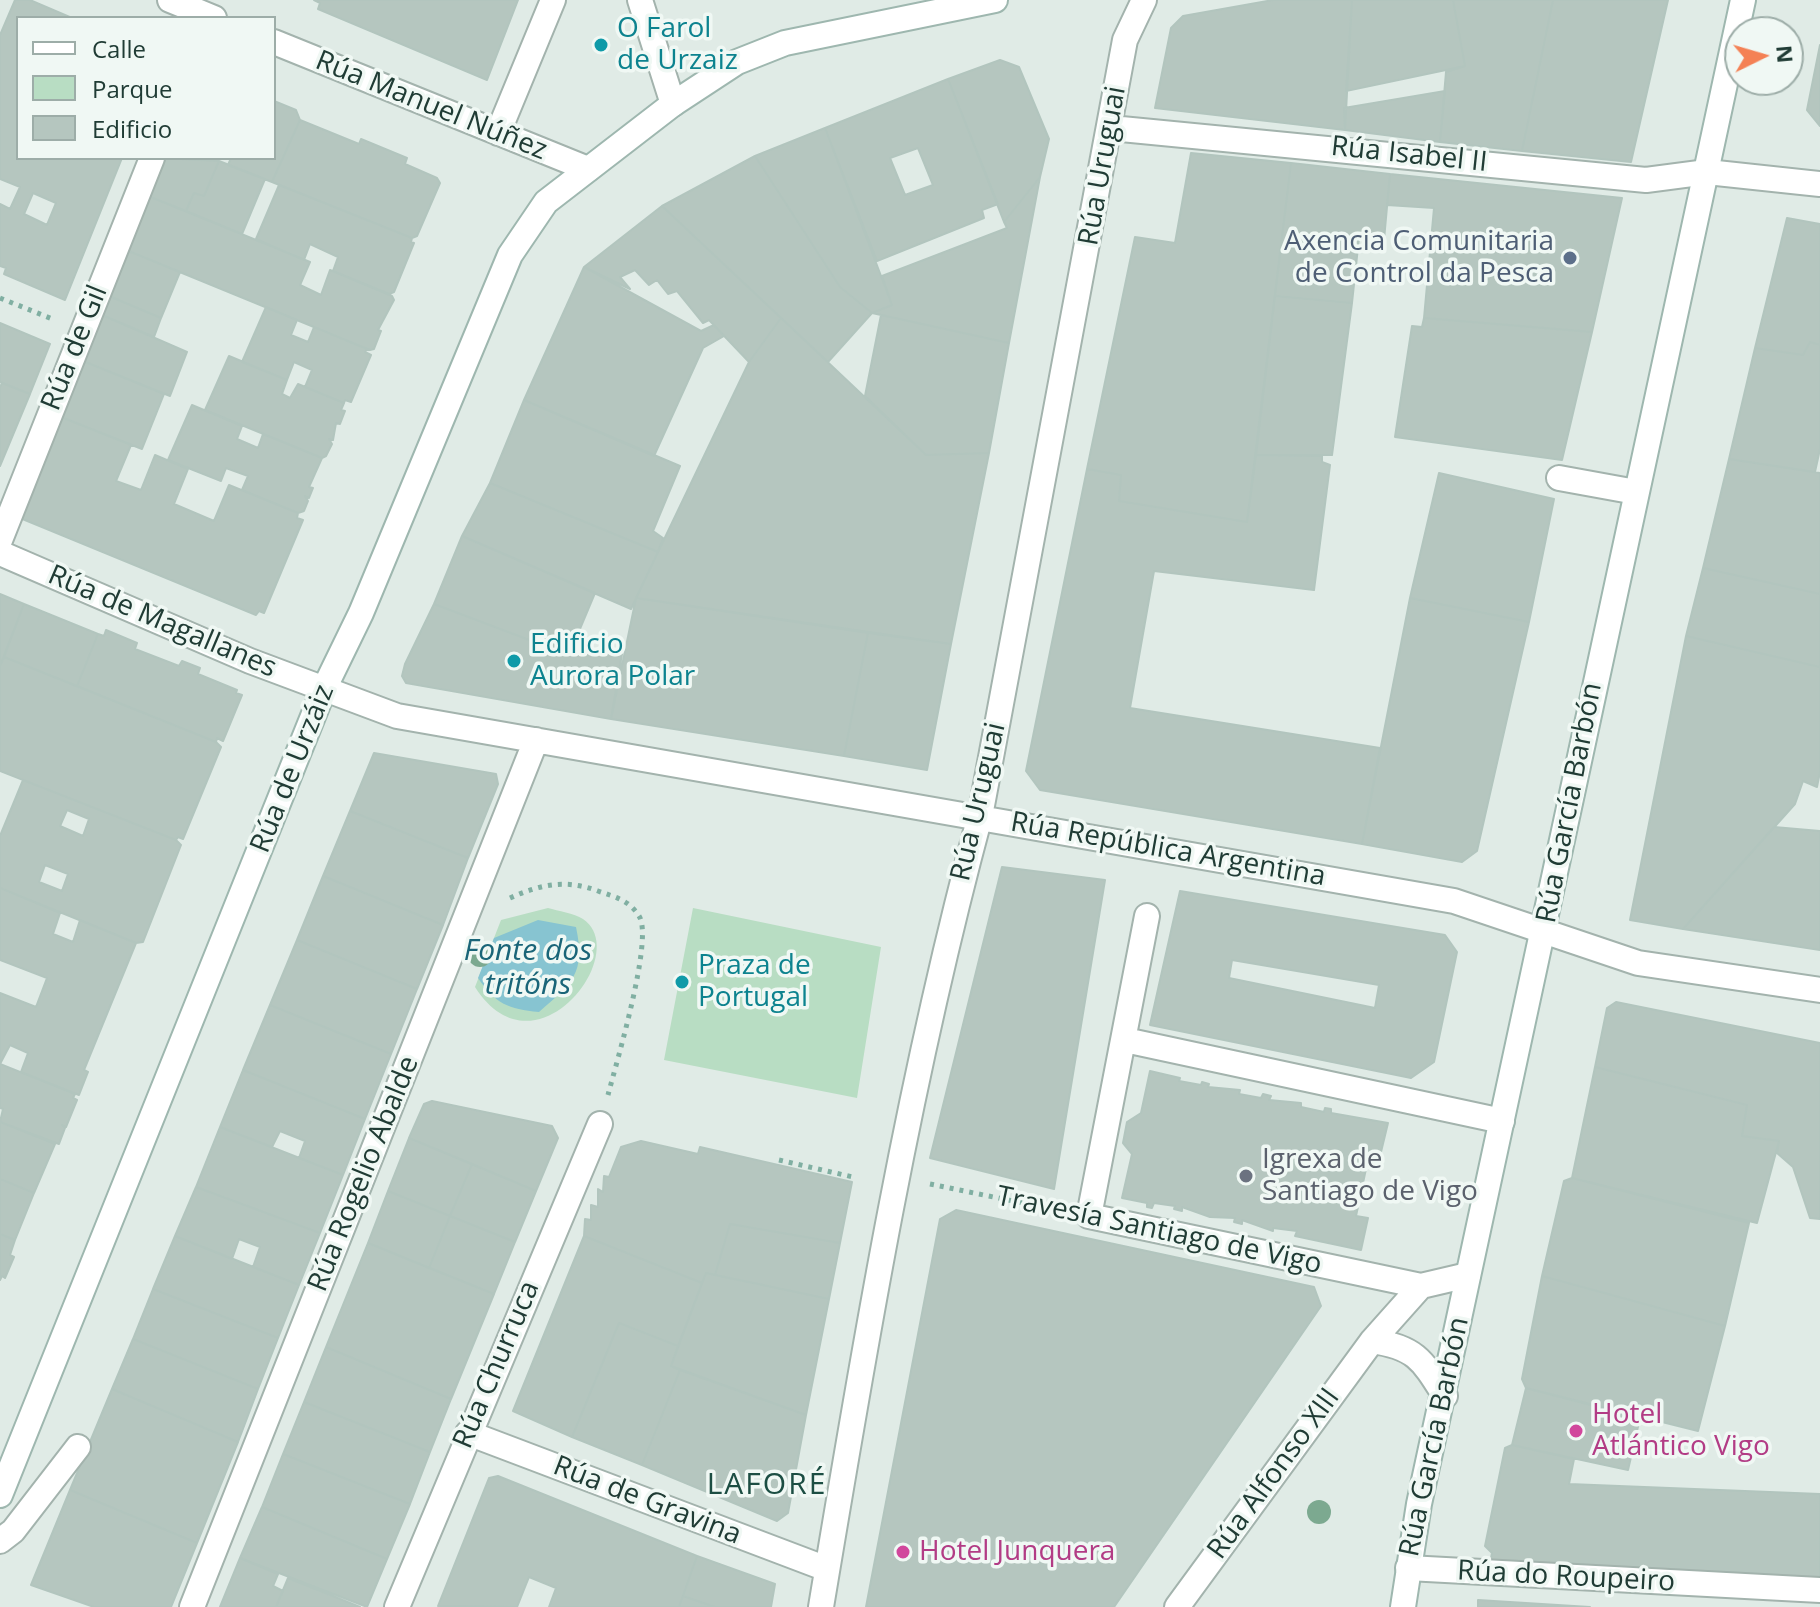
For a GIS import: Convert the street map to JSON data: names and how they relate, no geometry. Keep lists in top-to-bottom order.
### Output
{
  "streets": {
    "street": [
      "Rúa Manuel Núñez",
      "Rúa Isabel II",
      "Rúa Uruguai",
      "Rúa de Gil",
      "Rúa de Magallanes",
      "Rúa de Urzáiz",
      "Rúa García Barbón",
      "Rúa República Argentina",
      "Rúa Rogelio Abalde",
      "Travesía Santiago de Vigo",
      "Rúa Churruca",
      "Rúa Alfonso XIII",
      "Rúa de Gravina",
      "Rúa do Roupeiro"
    ]
  },
  "crossings": [
    ["Rúa Manuel Núñez", "Rúa de Urzáiz"],
    ["Rúa Isabel II", "Rúa Uruguai"],
    ["Rúa Isabel II", "Rúa García Barbón"],
    ["Rúa Uruguai", "Rúa República Argentina"],
    ["Rúa Uruguai", "Travesía Santiago de Vigo"],
    ["Rúa Uruguai", "Rúa de Gravina"],
    ["Rúa de Magallanes", "Rúa de Urzáiz"],
    ["Rúa de Magallanes", "Rúa República Argentina"],
    ["Rúa de Urzáiz", "Rúa República Argentina"],
    ["Rúa García Barbón", "Rúa República Argentina"],
    ["Rúa García Barbón", "Rúa do Roupeiro"],
    ["Rúa República Argentina", "Rúa Rogelio Abalde"],
    ["Travesía Santiago de Vigo", "Rúa Alfonso XIII"],
    ["Rúa Churruca", "Rúa de Gravina"]
  ],
  "districts": ["LAFORÉ"],
  "water": ["Fonte dos tritóns"],
  "places": [
    "O Farol de Urzaiz",
    "Axencia Comunitaria de Control da Pesca",
    "Edificio Aurora Polar",
    "Praza de Portugal",
    "Igrexa de Santiago de Vigo",
    "Hotel Atlántico Vigo",
    "Hotel Junquera"
  ],
  "legend": ["Calle", "Parque", "Edificio"],
  "north": "right"
}
